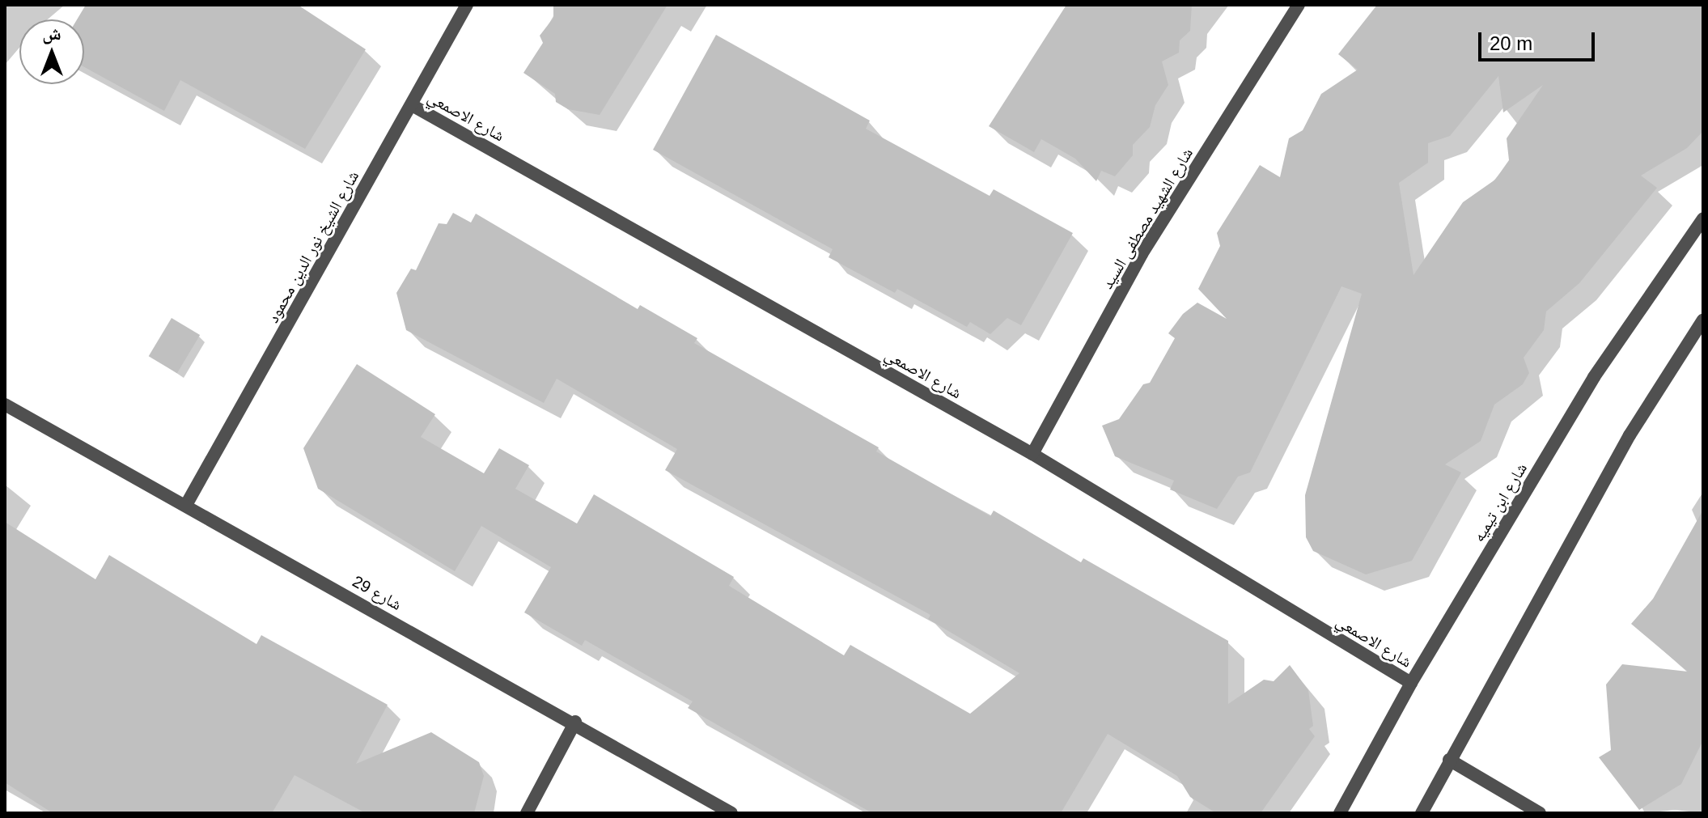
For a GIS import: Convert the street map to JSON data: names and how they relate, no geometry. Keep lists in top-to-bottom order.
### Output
{
  "streets": {
    "street": [
      "شارع الاصمعي",
      "شارع الشهيد مصطفى السيد",
      "شارع الشيخ نور الدين محمود",
      "شارع ابن تيميه",
      "شارع 29"
    ]
  },
  "crossings": [
    ["شارع الاصمعي", "شارع الشهيد مصطفى السيد"],
    ["شارع الاصمعي", "شارع الشيخ نور الدين محمود"],
    ["شارع الاصمعي", "شارع ابن تيميه"],
    ["شارع الشيخ نور الدين محمود", "شارع 29"]
  ],
  "scale_bar": "20 m",
  "north": "top"
}
